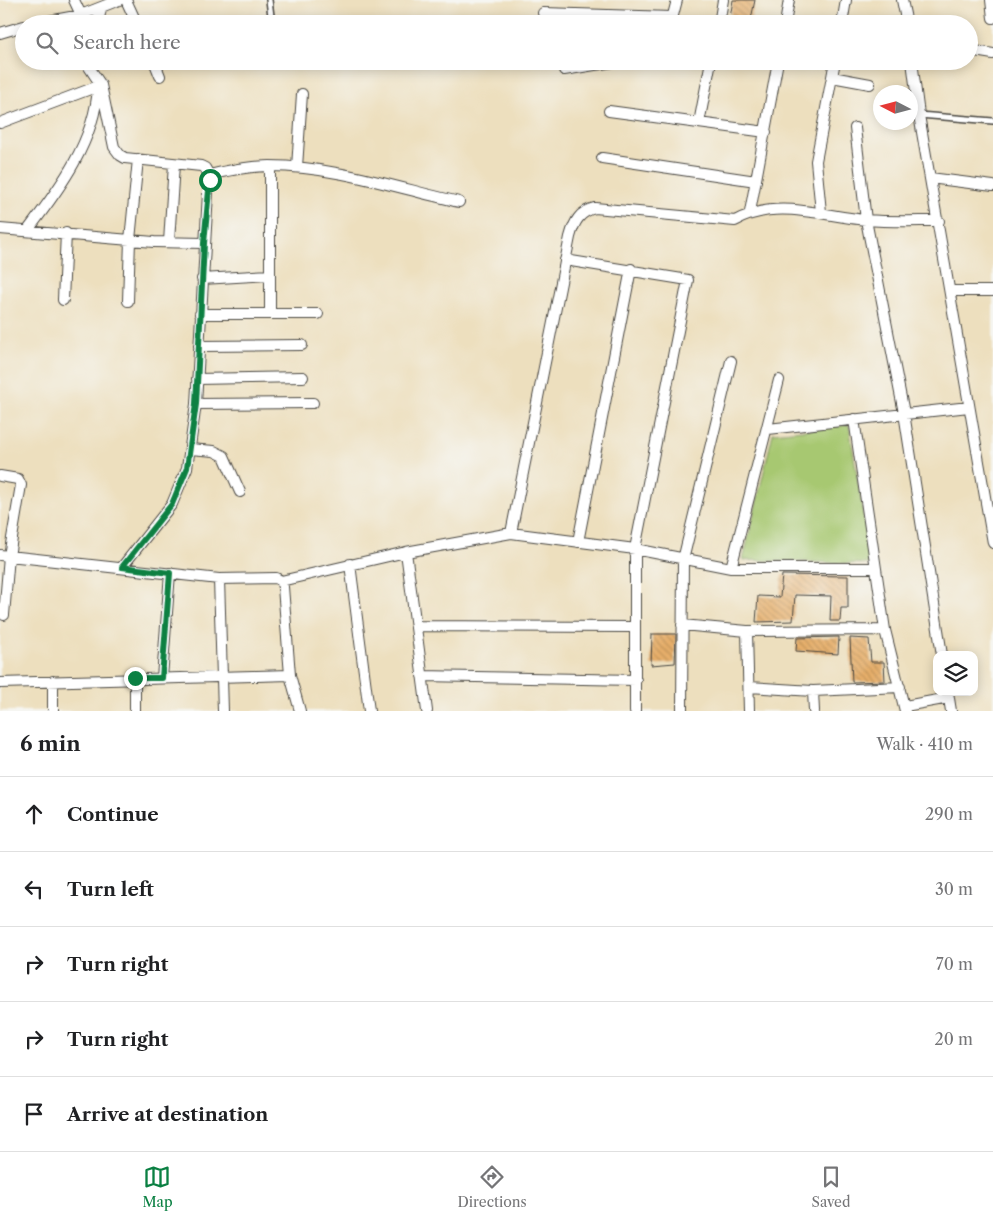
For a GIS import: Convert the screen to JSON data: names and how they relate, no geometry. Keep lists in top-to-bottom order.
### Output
{
  "north": "left",
  "page": {
    "search": "Search here",
    "heading": ["6 min", "Walk · 410 m"],
    "list": [
      ["Continue", "290 m"],
      ["Turn left", "30 m"],
      ["Turn right", "70 m"],
      ["Turn right", "20 m"],
      "Arrive at destination"
    ],
    "nav": ["Map", "Directions", "Saved"]
  }
}
